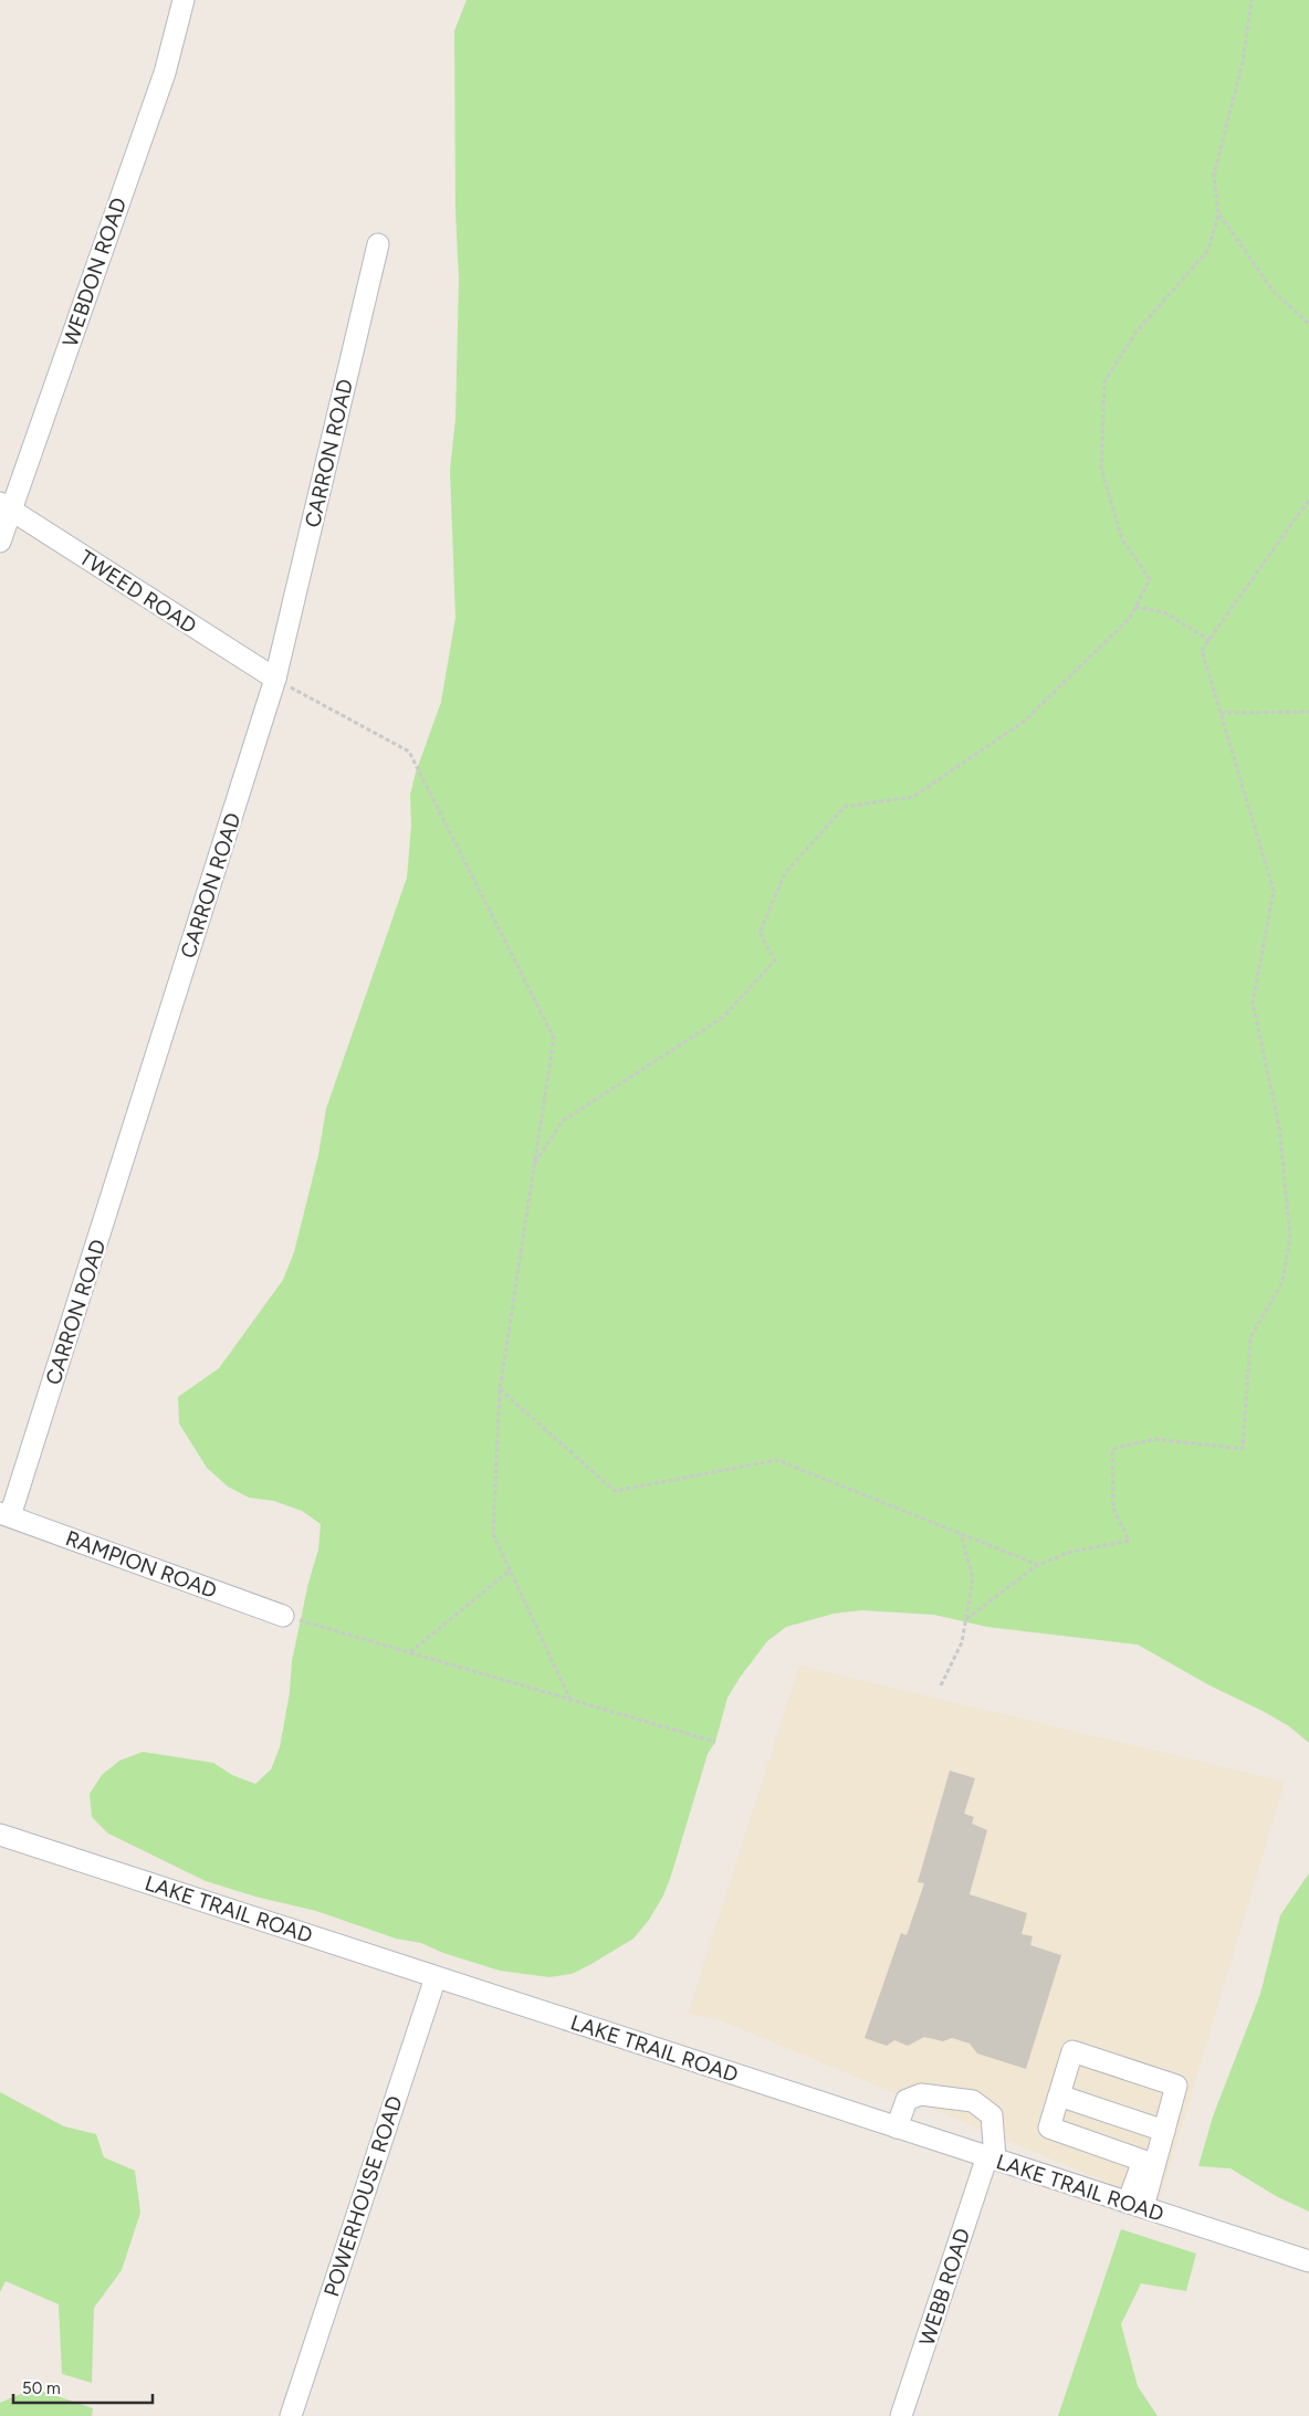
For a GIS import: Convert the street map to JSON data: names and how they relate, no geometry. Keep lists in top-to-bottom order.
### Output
{
  "streets": {
    "street": [
      "WEBDON ROAD",
      "CARRON ROAD",
      "TWEED ROAD",
      "RAMPION ROAD",
      "LAKE TRAIL ROAD",
      "POWERHOUSE ROAD",
      "WEBB ROAD"
    ]
  },
  "crossings": [
    ["WEBDON ROAD", "TWEED ROAD"],
    ["CARRON ROAD", "TWEED ROAD"],
    ["CARRON ROAD", "RAMPION ROAD"],
    ["LAKE TRAIL ROAD", "POWERHOUSE ROAD"],
    ["LAKE TRAIL ROAD", "WEBB ROAD"]
  ],
  "scale_bar": "50 m"
}
